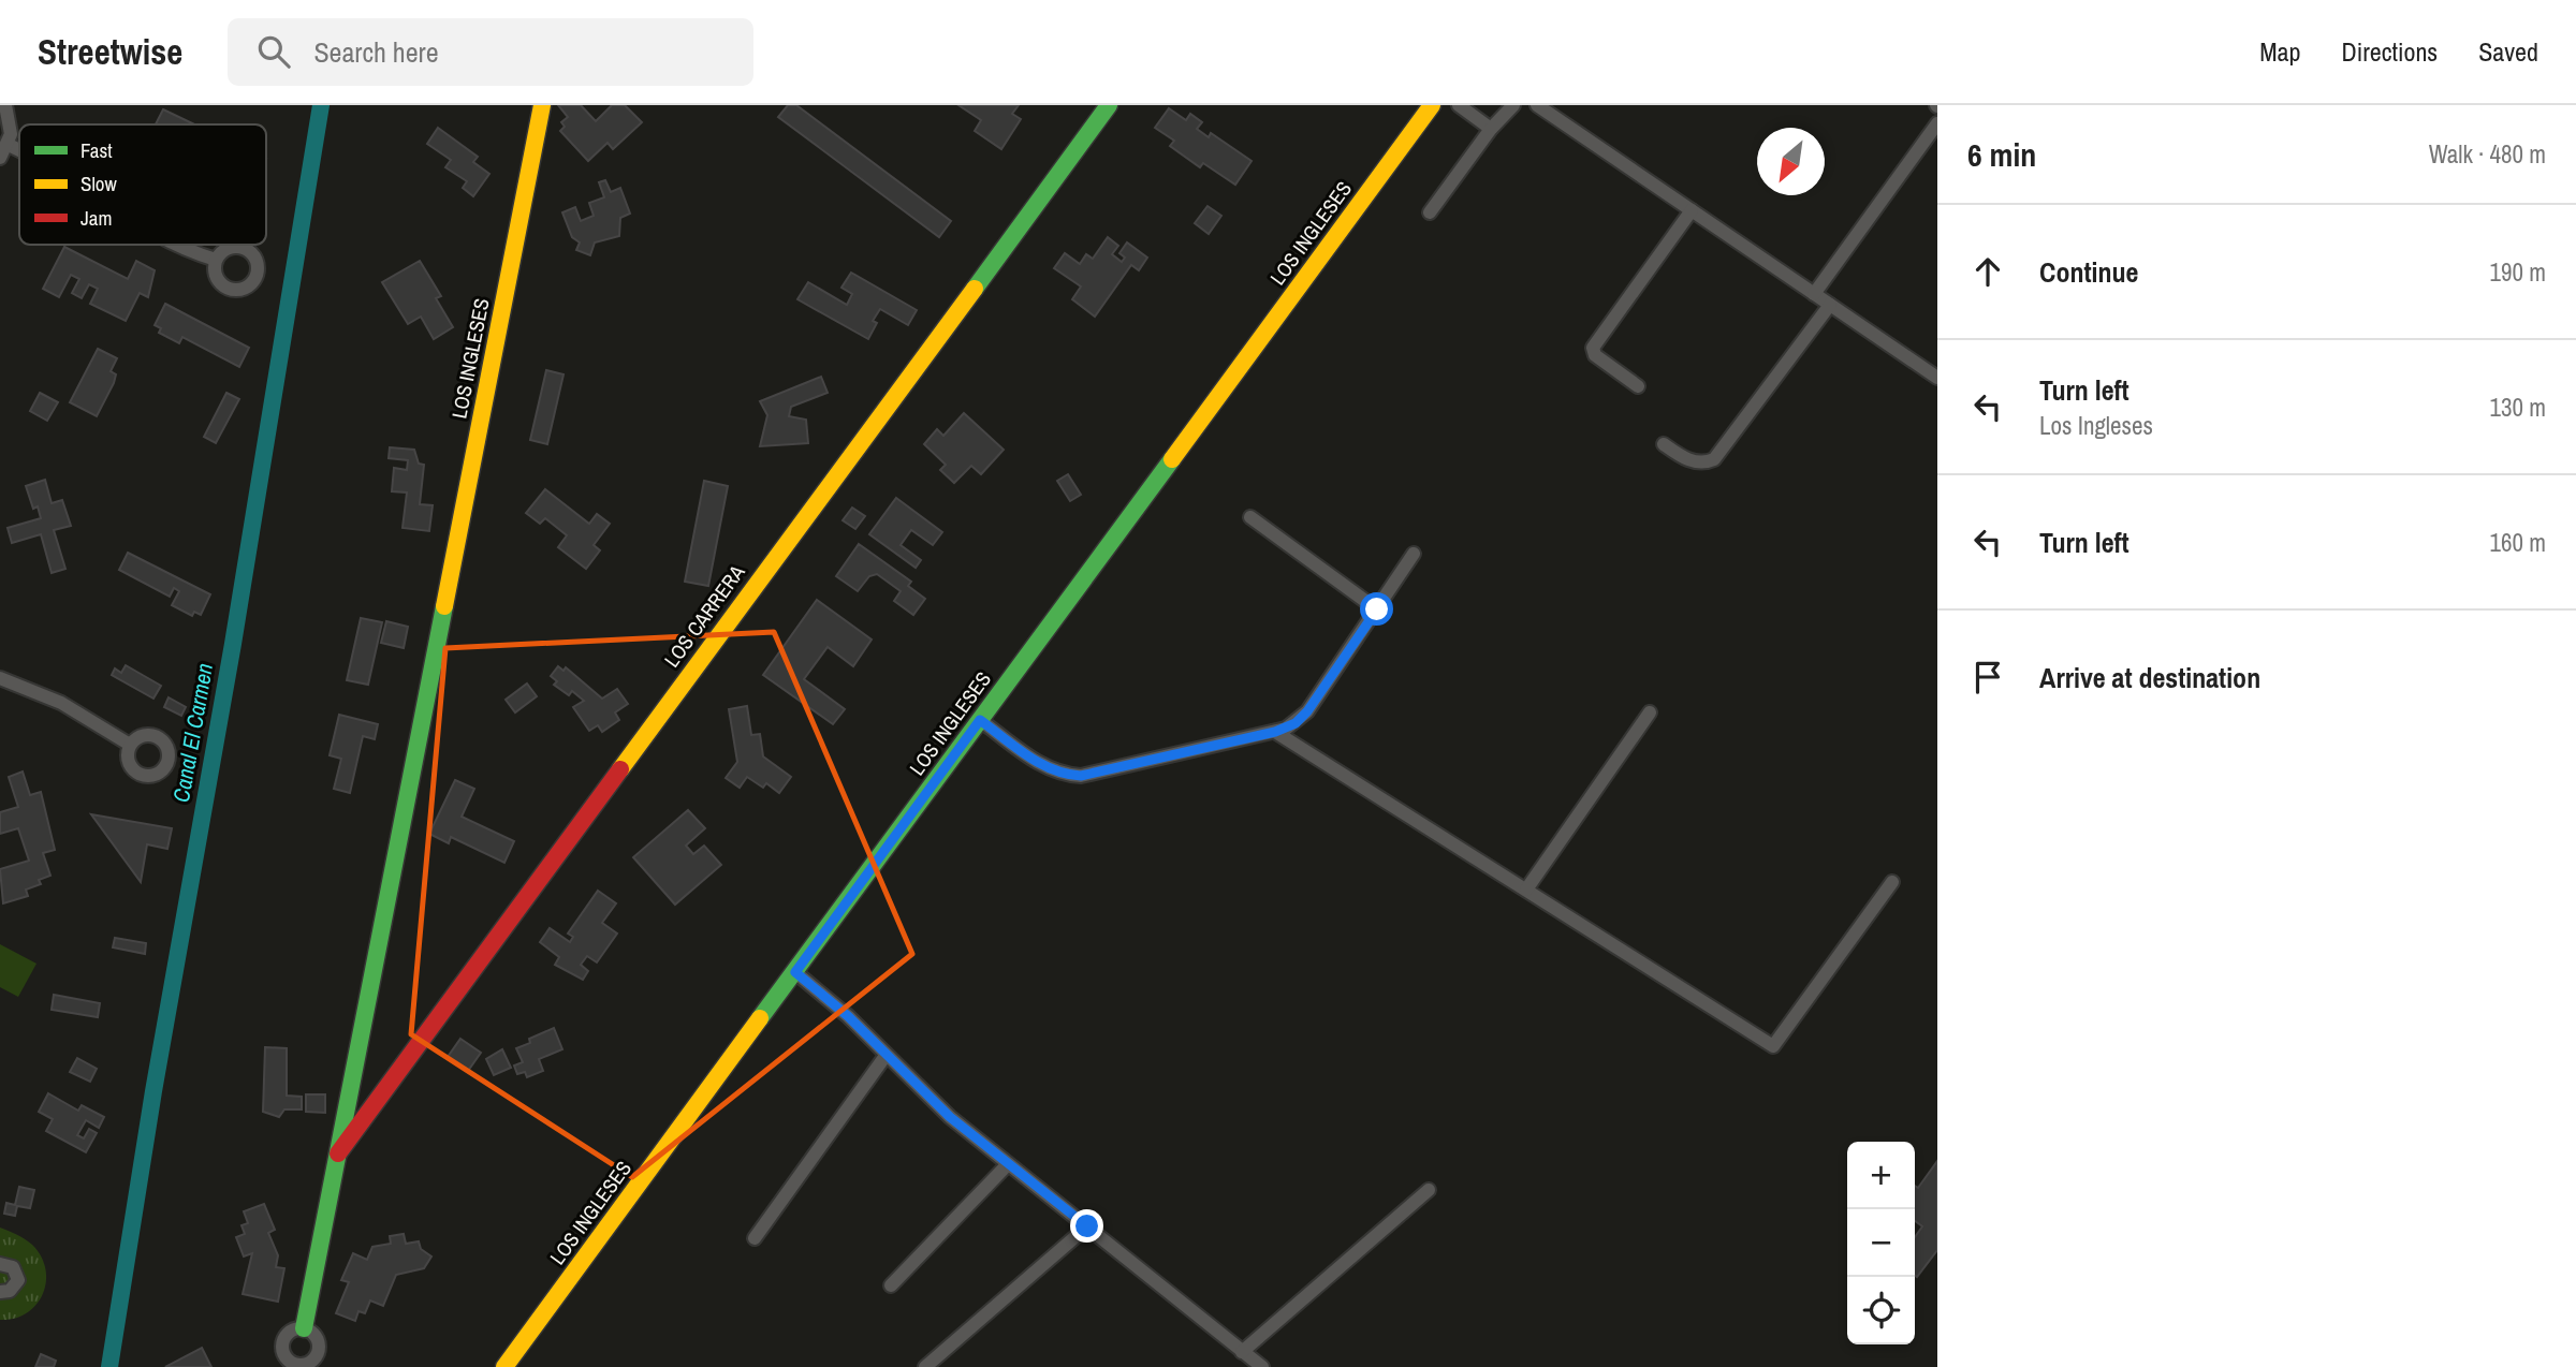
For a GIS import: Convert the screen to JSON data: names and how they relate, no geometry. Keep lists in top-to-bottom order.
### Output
{
  "streets": {
    "street": ["LOS INGLESES", "LOS CARRERA"]
  },
  "crossings": [
    ["LOS INGLESES", "LOS CARRERA"]
  ],
  "water": ["Canal El Carmen"],
  "legend": ["Fast", "Slow", "Jam"],
  "north": "bottom left",
  "page": {
    "header": "Streetwise",
    "search": "Search here",
    "nav": ["Map", "Directions", "Saved"],
    "heading": ["6 min", "Walk · 480 m"],
    "list": [
      ["Continue", "190 m"],
      ["Turn left", "Los Ingleses", "130 m"],
      ["Turn left", "160 m"],
      "Arrive at destination"
    ],
    "map_buttons": ["+", "−"]
  }
}
